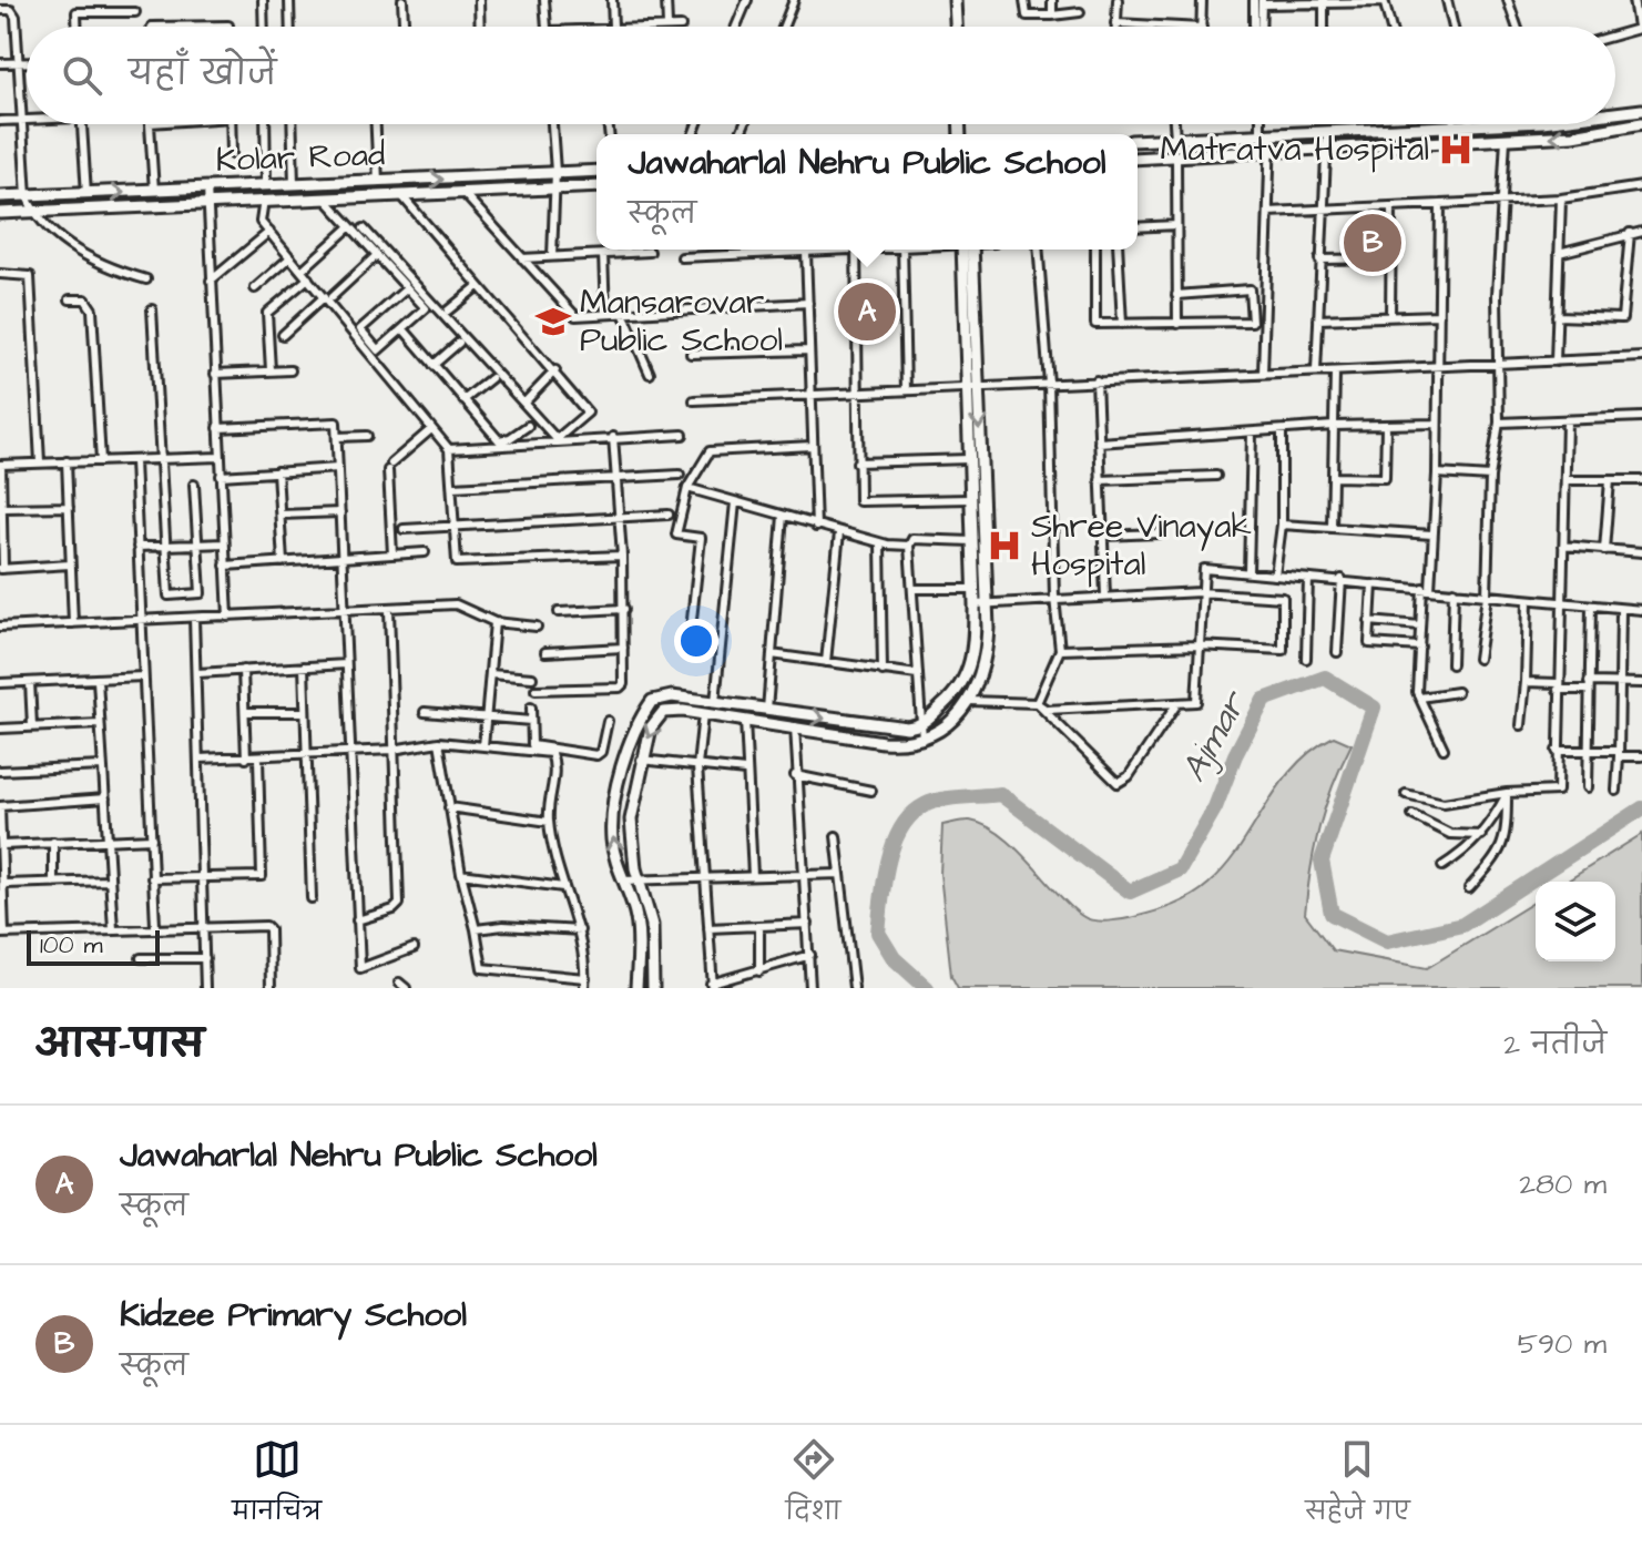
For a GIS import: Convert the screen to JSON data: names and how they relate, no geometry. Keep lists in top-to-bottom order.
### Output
{
  "streets": {
    "main road": ["Kolar Road"]
  },
  "water": ["Ajmar"],
  "places": {
    "hospital": ["Matratva Hospital", "Shree Vinayak Hospital"],
    "school or university": ["Mansarovar Public School"]
  },
  "scale_bar": "100 m",
  "page": {
    "search": "यहाँ खोजें",
    "popup": ["Jawaharlal Nehru Public School", "स्कूल"],
    "pins": ["B", "A"],
    "scale": "100 m",
    "heading": ["आस-पास", "2 नतीजे"],
    "list": [
      {
        "mark": "A",
        "name": "Jawaharlal Nehru Public School",
        "note": "स्कूल",
        "value": "280 m"
      },
      {
        "mark": "B",
        "name": "Kidzee Primary School",
        "note": "स्कूल",
        "value": "590 m"
      }
    ],
    "nav": ["मानचित्र", "दिशा", "सहेजे गए"]
  }
}
